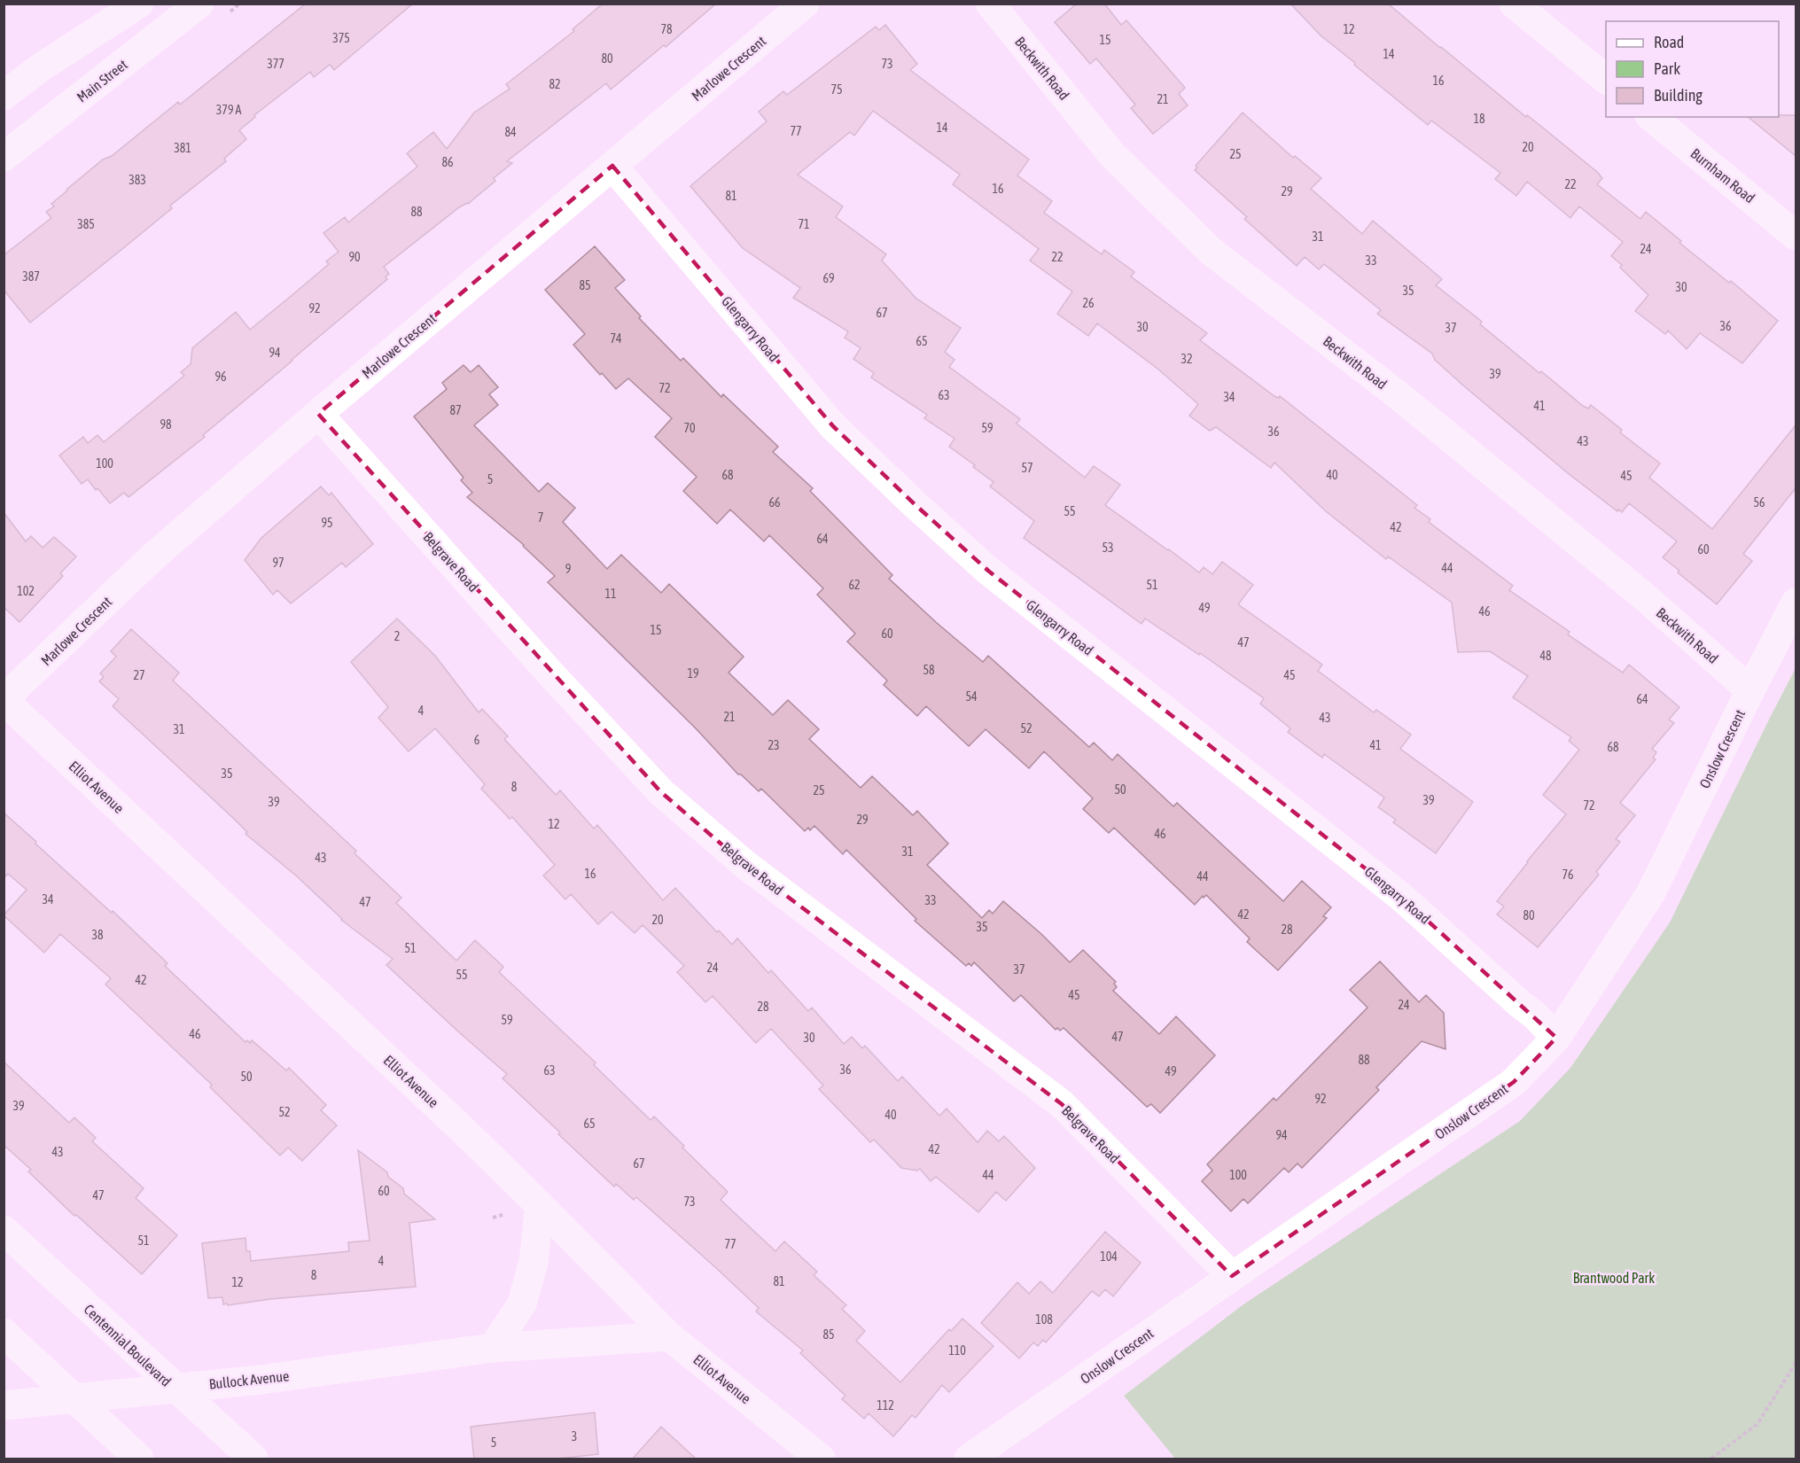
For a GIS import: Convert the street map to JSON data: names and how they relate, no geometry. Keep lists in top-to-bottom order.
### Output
{
  "streets": {
    "street": [
      "Marlowe Crescent",
      "Beckwith Road",
      "Main Street",
      "Burnham Road",
      "Glengarry Road",
      "Belgrave Road",
      "Onslow Crescent",
      "Elliot Avenue",
      "Centennial Boulevard",
      "Bullock Avenue"
    ]
  },
  "crossings": [
    ["Marlowe Crescent", "Glengarry Road"],
    ["Marlowe Crescent", "Belgrave Road"],
    ["Marlowe Crescent", "Elliot Avenue"],
    ["Beckwith Road", "Onslow Crescent"],
    ["Glengarry Road", "Onslow Crescent"],
    ["Belgrave Road", "Onslow Crescent"],
    ["Elliot Avenue", "Bullock Avenue"],
    ["Centennial Boulevard", "Bullock Avenue"]
  ],
  "parks": ["Brantwood Park"],
  "house_numbers": [
    "78",
    "12",
    "375",
    "15",
    "14",
    "80",
    "377",
    "73",
    "16",
    "82",
    "75",
    "21",
    "379 A",
    "18",
    "14",
    "77",
    "84",
    "20",
    "381",
    "25",
    "86",
    "383",
    "22",
    "16",
    "29",
    "81",
    "88",
    "385",
    "71",
    "31",
    "24",
    "90",
    "22",
    "33",
    "387",
    "69",
    "85",
    "30",
    "35",
    "26",
    "92",
    "67",
    "36",
    "30",
    "37",
    "74",
    "65",
    "94",
    "32",
    "39",
    "96",
    "72",
    "63",
    "34",
    "41",
    "87",
    "98",
    "70",
    "59",
    "36",
    "43",
    "100",
    "57",
    "68",
    "40",
    "45",
    "5",
    "66",
    "56",
    "55",
    "7",
    "95",
    "42",
    "64",
    "53",
    "60",
    "97",
    "44",
    "9",
    "62",
    "51",
    "102",
    "11",
    "49",
    "46",
    "15",
    "60",
    "2",
    "47",
    "48",
    "58",
    "19",
    "27",
    "45",
    "54",
    "64",
    "4",
    "21",
    "43",
    "52",
    "31",
    "6",
    "23",
    "41",
    "68",
    "35",
    "8",
    "50",
    "25",
    "39",
    "39",
    "72",
    "29",
    "12",
    "46",
    "31",
    "43",
    "16",
    "76",
    "44",
    "34",
    "33",
    "47",
    "42",
    "80",
    "20",
    "35",
    "28",
    "38",
    "51",
    "24",
    "37",
    "55",
    "42",
    "45",
    "24",
    "28",
    "59",
    "46",
    "47",
    "30",
    "88",
    "36",
    "63",
    "49",
    "50",
    "92",
    "39",
    "52",
    "40",
    "65",
    "94",
    "42",
    "43",
    "67",
    "44",
    "100",
    "60",
    "47",
    "73",
    "51",
    "77",
    "104",
    "4",
    "8",
    "81",
    "12",
    "108",
    "85",
    "110",
    "112",
    "3",
    "5"
  ],
  "legend": ["Road", "Park", "Building"]
}
